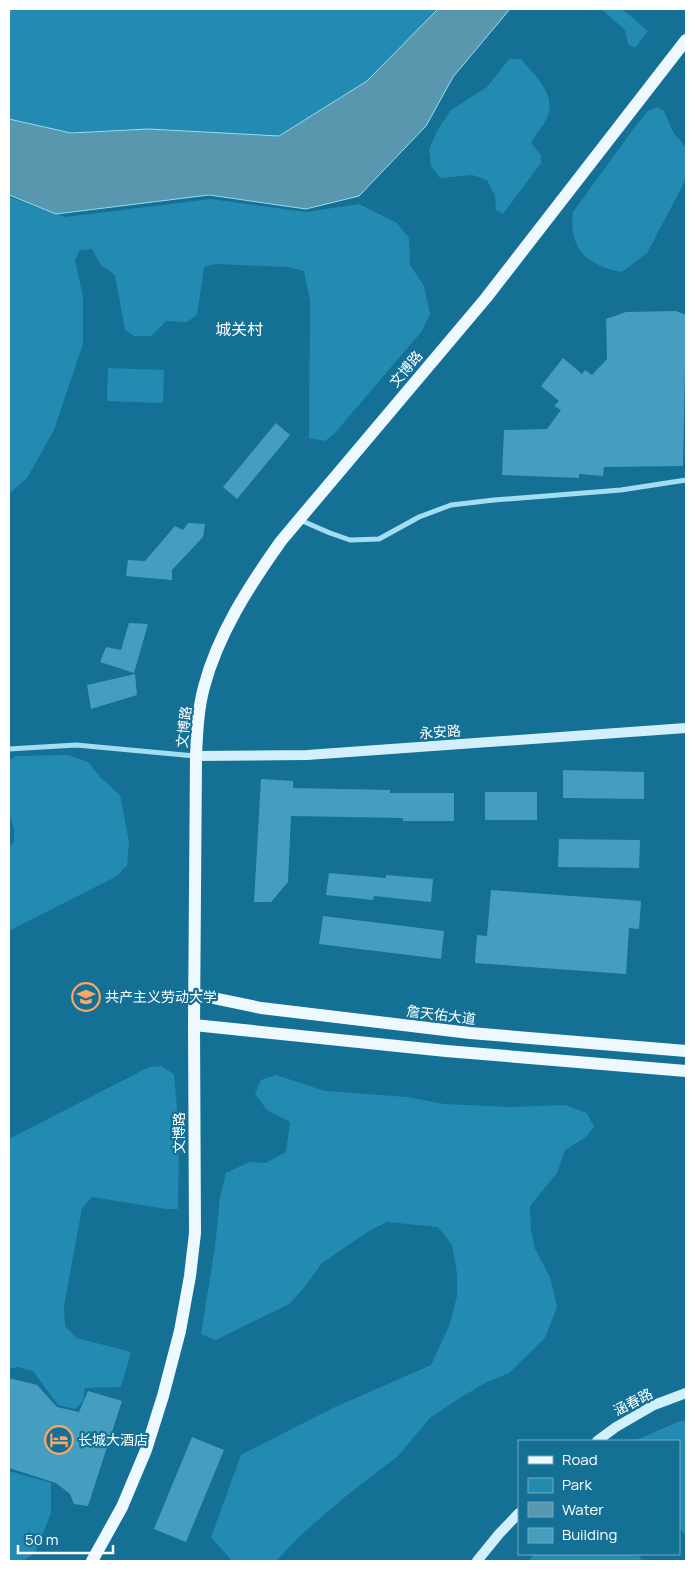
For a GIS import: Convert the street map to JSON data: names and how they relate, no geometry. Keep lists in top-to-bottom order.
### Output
{
  "streets": {
    "main road": ["文博路", "詹天佑大道"],
    "street": ["永安路", "涵春路"]
  },
  "crossings": [
    ["文博路", "永安路"],
    ["文博路", "詹天佑大道"]
  ],
  "districts": ["城关村"],
  "places": {
    "school or university": ["共产主义劳动大学"],
    "hotel": ["长城大酒店"]
  },
  "legend": [
    "Road",
    "Park",
    "Water",
    "Building"
  ],
  "scale_bar": "50 m"
}
